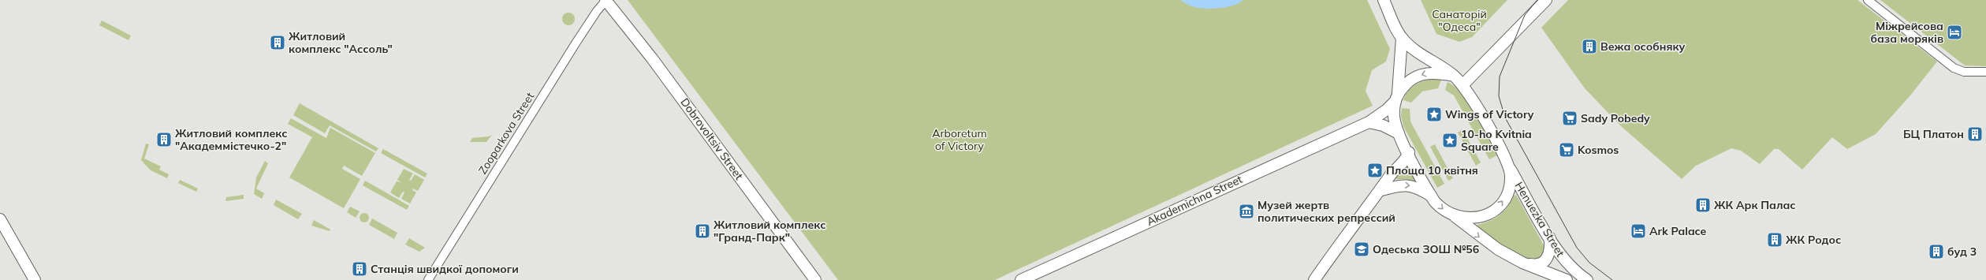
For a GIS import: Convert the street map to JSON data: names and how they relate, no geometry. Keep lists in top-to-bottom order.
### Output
{
  "streets": {
    "main road": ["Dobrovoltsiv Street", "Akademichna Street", "Henuezka Street"],
    "street": ["Zooparkova Street"]
  },
  "crossings": [
    ["Zooparkova Street", "Dobrovoltsiv Street"]
  ],
  "parks": ["Санаторій \"Одеса\"", "Arboretum of Victory"],
  "places": {
    "hotel": ["Міжрейсова база моряків", "Ark Palace"],
    "building": [
      "Житловий комплекс \"Ассоль\"",
      "Вежа особняку",
      "БЦ Платон",
      "Житловий комплекс \"Академмістечко-2\"",
      "ЖК Арк Палас",
      "Житловий комплекс \"Гранд-Парк\"",
      "ЖК Родос",
      "буд 3",
      "Станція швидкої допомоги"
    ],
    "place": ["Wings of Victory", "10-ho Kvitnia Square", "Площа 10 квітня"],
    "supermarket": ["Sady Pobedy", "Kosmos"],
    "museum": ["Музей жертв политических репрессий"],
    "school or university": ["Одеська ЗОШ №56"]
  }
}
